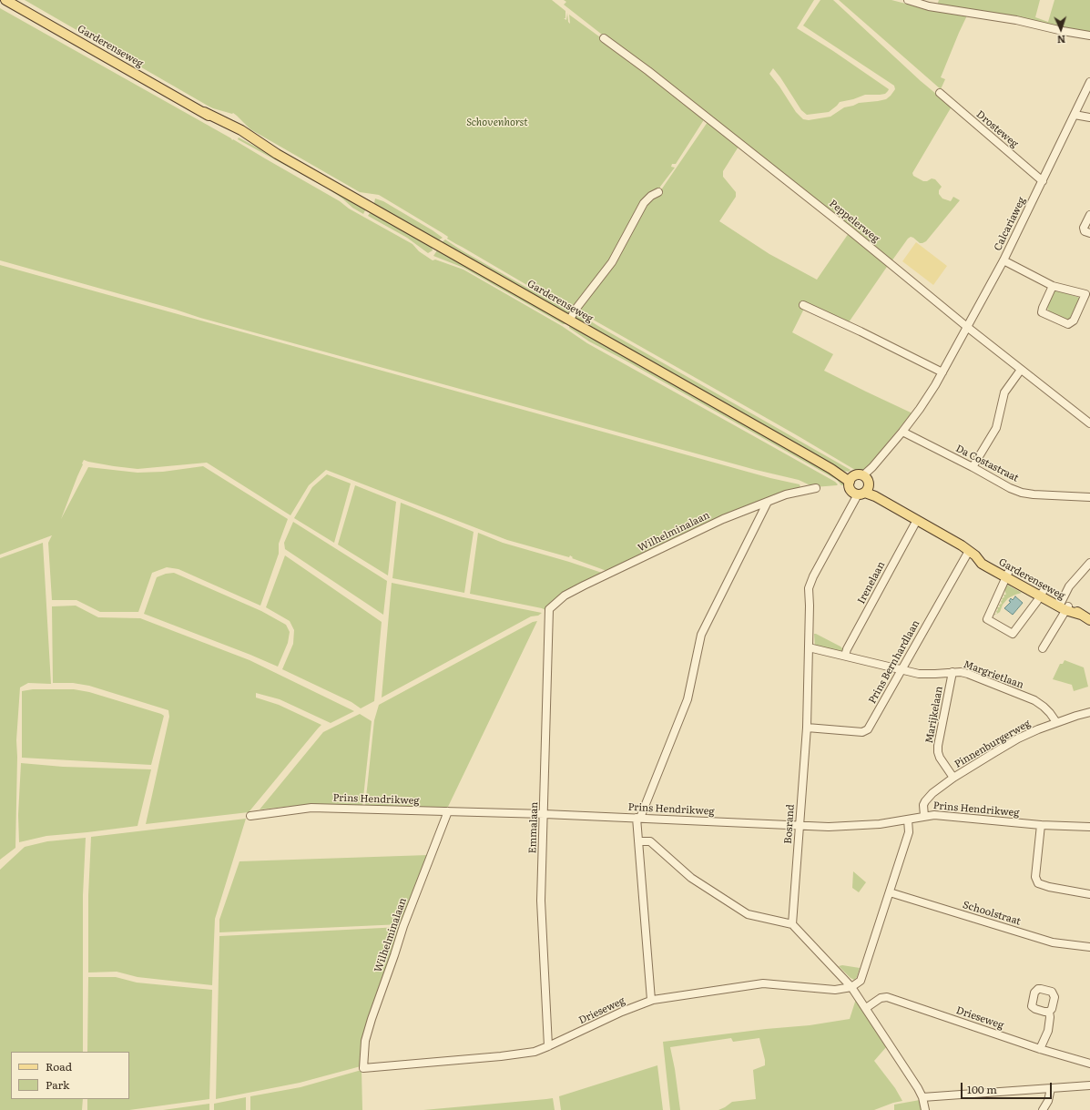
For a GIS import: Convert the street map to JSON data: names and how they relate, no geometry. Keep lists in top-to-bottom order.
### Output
{
  "streets": {
    "main road": ["Garderenseweg"],
    "street": [
      "Drosteweg",
      "Peppelerweg",
      "Calcariaweg",
      "Da Costastraat",
      "Wilhelminalaan",
      "Irenelaan",
      "Prins Bernhardlaan",
      "Margrietlaan",
      "Marijkelaan",
      "Pinnenburgerweg",
      "Prins Hendrikweg",
      "Bosrand",
      "Emmalaan",
      "Schoolstraat",
      "Drieseweg"
    ]
  },
  "crossings": [
    ["Garderenseweg", "Calcariaweg"],
    ["Garderenseweg", "Irenelaan"],
    ["Garderenseweg", "Prins Bernhardlaan"],
    ["Garderenseweg", "Bosrand"],
    ["Drosteweg", "Calcariaweg"],
    ["Peppelerweg", "Calcariaweg"],
    ["Calcariaweg", "Da Costastraat"],
    ["Calcariaweg", "Bosrand"],
    ["Wilhelminalaan", "Prins Hendrikweg"],
    ["Wilhelminalaan", "Emmalaan"],
    ["Wilhelminalaan", "Drieseweg"],
    ["Irenelaan", "Margrietlaan"],
    ["Prins Bernhardlaan", "Margrietlaan"],
    ["Prins Bernhardlaan", "Bosrand"],
    ["Margrietlaan", "Marijkelaan"],
    ["Margrietlaan", "Pinnenburgerweg"],
    ["Margrietlaan", "Bosrand"],
    ["Marijkelaan", "Pinnenburgerweg"],
    ["Pinnenburgerweg", "Prins Hendrikweg"],
    ["Prins Hendrikweg", "Bosrand"],
    ["Prins Hendrikweg", "Emmalaan"],
    ["Emmalaan", "Drieseweg"]
  ],
  "parks": ["Schovenhorst"],
  "legend": ["Road", "Park"],
  "scale_bar": "100 m",
  "north": "bottom"
}
